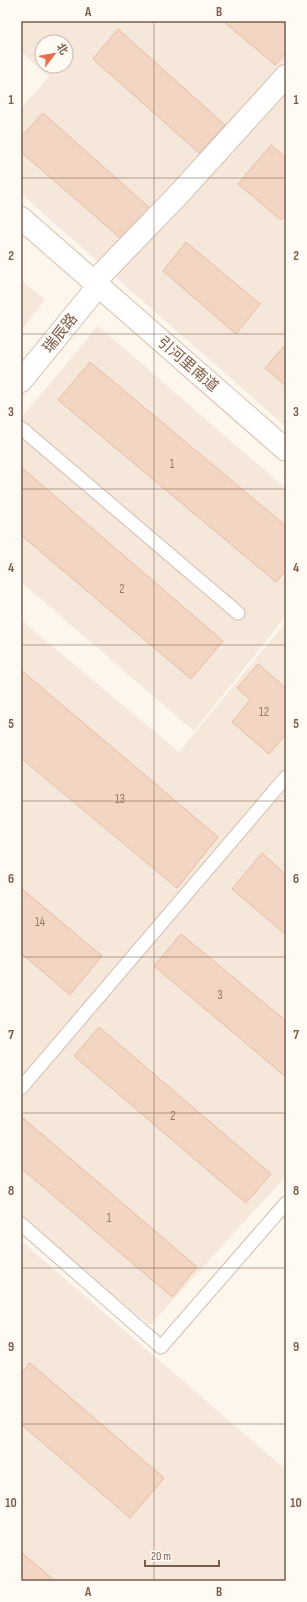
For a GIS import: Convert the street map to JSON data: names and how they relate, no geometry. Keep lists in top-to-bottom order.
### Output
{
  "streets": {
    "street": ["瑞辰路", "引河里南道"]
  },
  "crossings": [
    ["瑞辰路", "引河里南道"]
  ],
  "house_numbers": [
    "1",
    "2",
    "12",
    "13",
    "14",
    "3",
    "2",
    "1"
  ],
  "scale_bar": "20 m",
  "north": "top right",
  "grid": {
    "columns": ["A", "B"],
    "rows": [
      "1",
      "2",
      "3",
      "4",
      "5",
      "6",
      "7",
      "8",
      "9",
      "10"
    ]
  }
}
